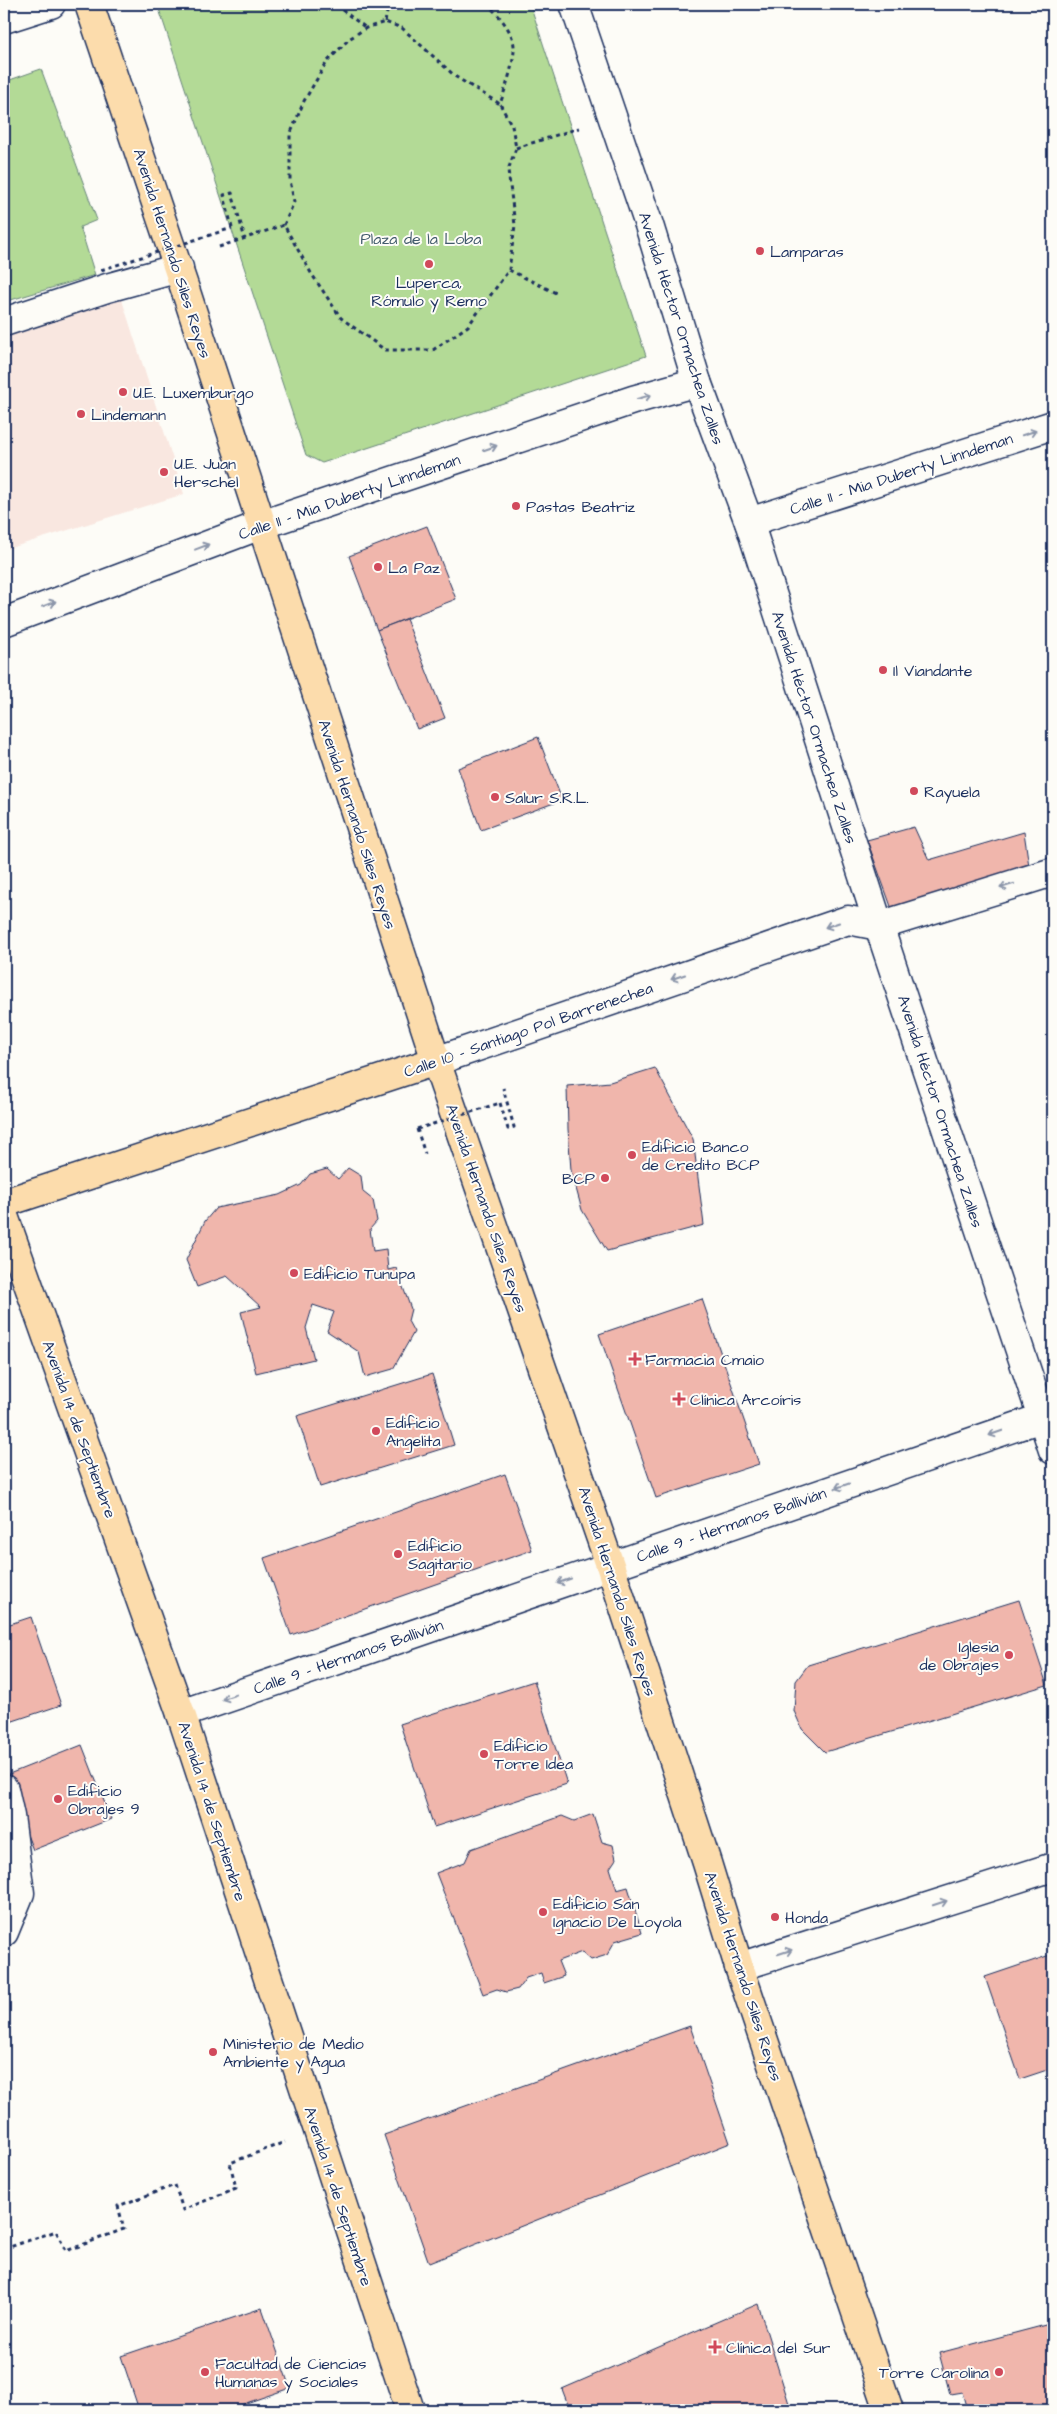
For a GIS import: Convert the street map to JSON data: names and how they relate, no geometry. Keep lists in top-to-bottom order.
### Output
{
  "streets": {
    "main road": ["Avenida Hernando Siles Reyes", "Calle 10 - Santiago Pol Barrenechea", "Avenida 14 de Septiembre"],
    "street": ["Avenida Héctor Ormachea Zalles", "Calle 11 - Mia Duberty Linndeman", "Calle 9 - Hermanos Ballivián"]
  },
  "crossings": [
    ["Avenida Hernando Siles Reyes", "Calle 11 - Mia Duberty Linndeman"],
    ["Avenida Hernando Siles Reyes", "Calle 10 - Santiago Pol Barrenechea"],
    ["Avenida Hernando Siles Reyes", "Calle 9 - Hermanos Ballivián"],
    ["Avenida Héctor Ormachea Zalles", "Calle 11 - Mia Duberty Linndeman"],
    ["Avenida Héctor Ormachea Zalles", "Calle 10 - Santiago Pol Barrenechea"],
    ["Avenida Héctor Ormachea Zalles", "Calle 9 - Hermanos Ballivián"],
    ["Avenida 14 de Septiembre", "Calle 9 - Hermanos Ballivián"]
  ],
  "one_way": ["Calle 11 - Mia Duberty Linndeman", "Calle 10 - Santiago Pol Barrenechea", "Calle 9 - Hermanos Ballivián"],
  "parks": ["Plaza de la Loba"],
  "places": {
    "other": [
      "Lamparas",
      "Luperca, Rómulo y Remo",
      "U.E. Luxemburgo",
      "Lindemann",
      "U.E. Juan Herschel",
      "Pastas Beatriz",
      "La Paz",
      "Il Viandante",
      "Rayuela",
      "Salur S.R.L.",
      "Edificio Banco de Credito BCP",
      "BCP",
      "Edificio Tunupa",
      "Edificio Angelita",
      "Edificio Sagitario",
      "Iglesia de Obrajes",
      "Edificio Torre Idea",
      "Edificio Obrajes 9",
      "Edificio San Ignacio De Loyola",
      "Honda",
      "Ministerio de Medio Ambiente y Agua",
      "Facultad de Ciencias Humanas y Sociales",
      "Torre Carolina"
    ],
    "health": ["Farmacia Cmaio", "Clínica Arcoíris", "Clínica del Sur"]
  }
}
